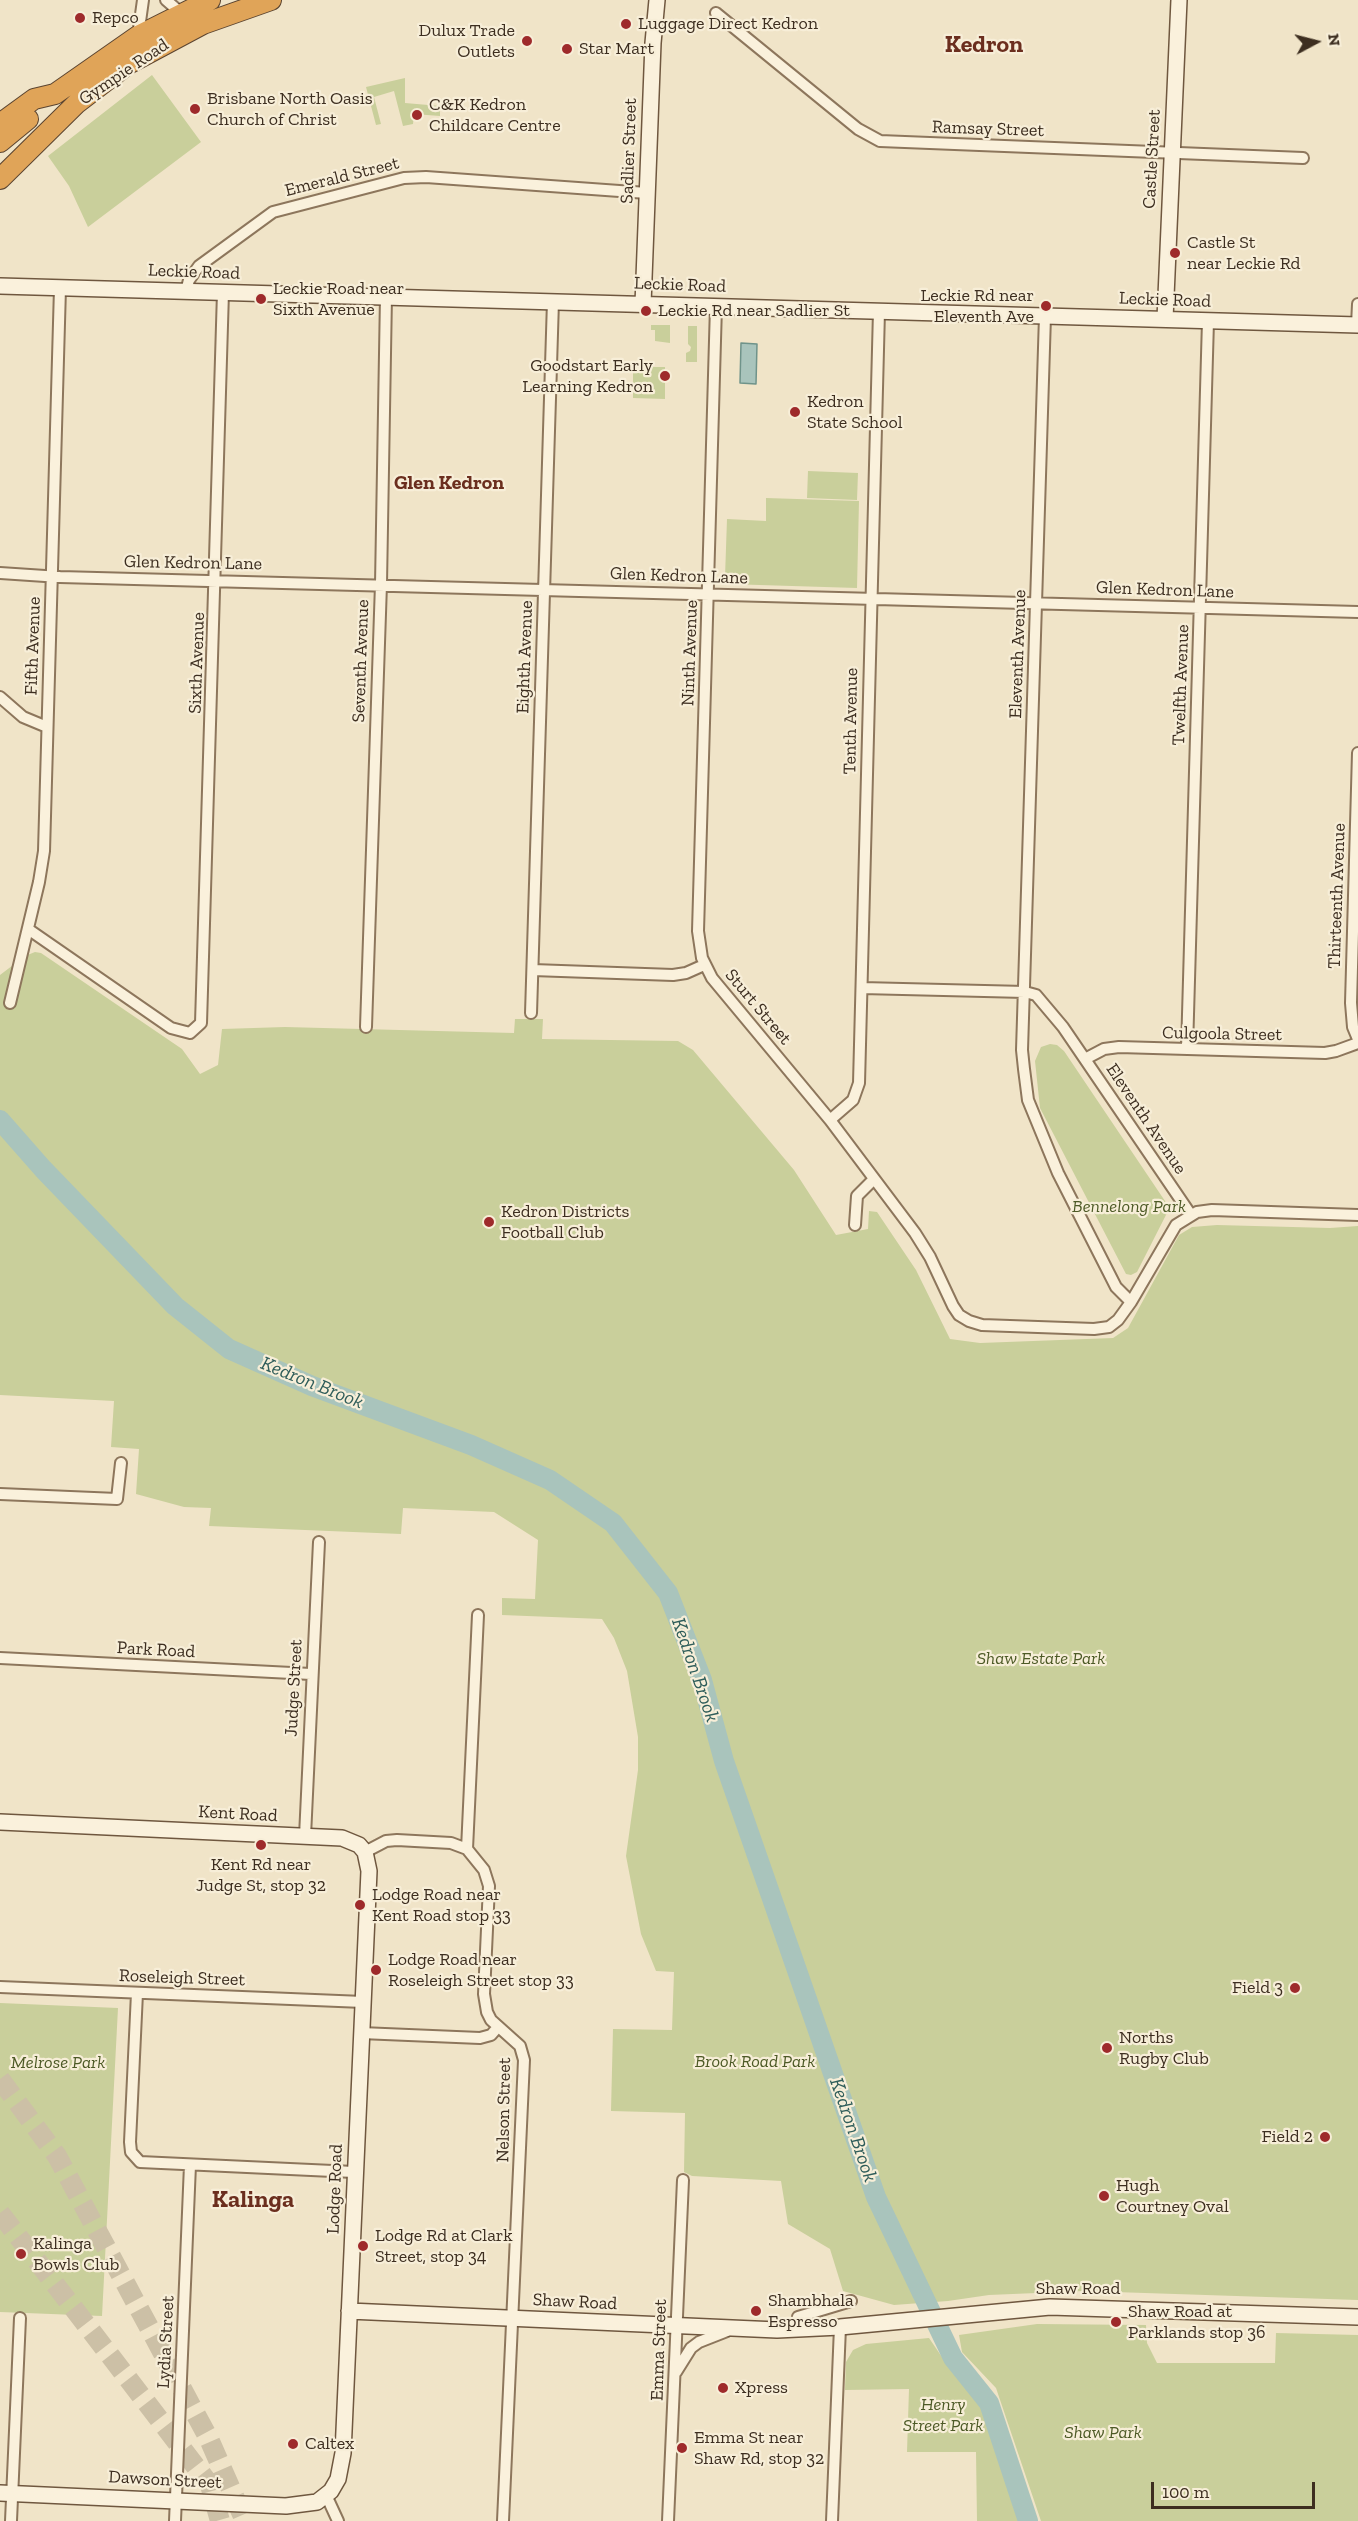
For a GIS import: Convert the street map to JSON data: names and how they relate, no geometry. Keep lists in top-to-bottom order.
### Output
{
  "streets": {
    "highway": ["Gympie Road"],
    "street": [
      "Ramsay Street",
      "Sadlier Street",
      "Castle Street",
      "Emerald Street",
      "Leckie Road",
      "Glen Kedron Lane",
      "Fifth Avenue",
      "Ninth Avenue",
      "Eleventh Avenue",
      "Eighth Avenue",
      "Seventh Avenue",
      "Sixth Avenue",
      "Twelfth Avenue",
      "Tenth Avenue",
      "Thirteenth Avenue",
      "Sturt Street",
      "Culgoola Street",
      "Park Road",
      "Judge Street",
      "Kent Road",
      "Roseleigh Street",
      "Nelson Street",
      "Lodge Road",
      "Shaw Road",
      "Lydia Street",
      "Emma Street",
      "Dawson Street"
    ]
  },
  "crossings": [
    ["Ramsay Street", "Castle Street"],
    ["Sadlier Street", "Emerald Street"],
    ["Sadlier Street", "Leckie Road"],
    ["Castle Street", "Leckie Road"],
    ["Emerald Street", "Leckie Road"],
    ["Leckie Road", "Fifth Avenue"],
    ["Leckie Road", "Ninth Avenue"],
    ["Leckie Road", "Eleventh Avenue"],
    ["Leckie Road", "Eighth Avenue"],
    ["Leckie Road", "Seventh Avenue"],
    ["Leckie Road", "Sixth Avenue"],
    ["Leckie Road", "Twelfth Avenue"],
    ["Leckie Road", "Tenth Avenue"],
    ["Glen Kedron Lane", "Fifth Avenue"],
    ["Glen Kedron Lane", "Ninth Avenue"],
    ["Glen Kedron Lane", "Eleventh Avenue"],
    ["Glen Kedron Lane", "Eighth Avenue"],
    ["Glen Kedron Lane", "Seventh Avenue"],
    ["Glen Kedron Lane", "Sixth Avenue"],
    ["Glen Kedron Lane", "Twelfth Avenue"],
    ["Glen Kedron Lane", "Tenth Avenue"],
    ["Fifth Avenue", "Sixth Avenue"],
    ["Ninth Avenue", "Sturt Street"],
    ["Eleventh Avenue", "Sturt Street"],
    ["Eleventh Avenue", "Culgoola Street"],
    ["Eighth Avenue", "Sturt Street"],
    ["Twelfth Avenue", "Culgoola Street"],
    ["Tenth Avenue", "Sturt Street"],
    ["Thirteenth Avenue", "Culgoola Street"],
    ["Park Road", "Judge Street"],
    ["Judge Street", "Kent Road"],
    ["Kent Road", "Lodge Road"],
    ["Roseleigh Street", "Lodge Road"],
    ["Nelson Street", "Shaw Road"],
    ["Lodge Road", "Shaw Road"],
    ["Lodge Road", "Dawson Street"],
    ["Shaw Road", "Emma Street"],
    ["Lydia Street", "Dawson Street"]
  ],
  "districts": ["Kedron", "Glen Kedron", "Kalinga"],
  "water": ["Kedron Brook"],
  "parks": [
    "Bennelong Park",
    "Shaw Estate Park",
    "Brook Road Park",
    "Melrose Park",
    "Henry Street Park",
    "Shaw Park"
  ],
  "places": [
    "Repco",
    "Luggage Direct Kedron",
    "Dulux Trade Outlets",
    "Star Mart",
    "Brisbane North Oasis Church of Christ",
    "C&K Kedron Childcare Centre",
    "Castle St near Leckie Rd",
    "Leckie Road near Sixth Avenue",
    "Leckie Rd near Eleventh Ave",
    "Leckie Rd near Sadlier St",
    "Goodstart Early Learning Kedron",
    "Kedron State School",
    "Kedron Districts Football Club",
    "Kent Rd near Judge St, stop 32",
    "Lodge Road near Kent Road stop 33",
    "Lodge Road near Roseleigh Street stop 33",
    "Field 3",
    "Norths Rugby Club",
    "Field 2",
    "Hugh Courtney Oval",
    "Lodge Rd at Clark Street, stop 34",
    "Kalinga Bowls Club",
    "Shambhala Espresso",
    "Shaw Road at Parklands stop 36",
    "Xpress",
    "Caltex",
    "Emma St near Shaw Rd, stop 32"
  ],
  "scale_bar": "100 m",
  "north": "right"
}
